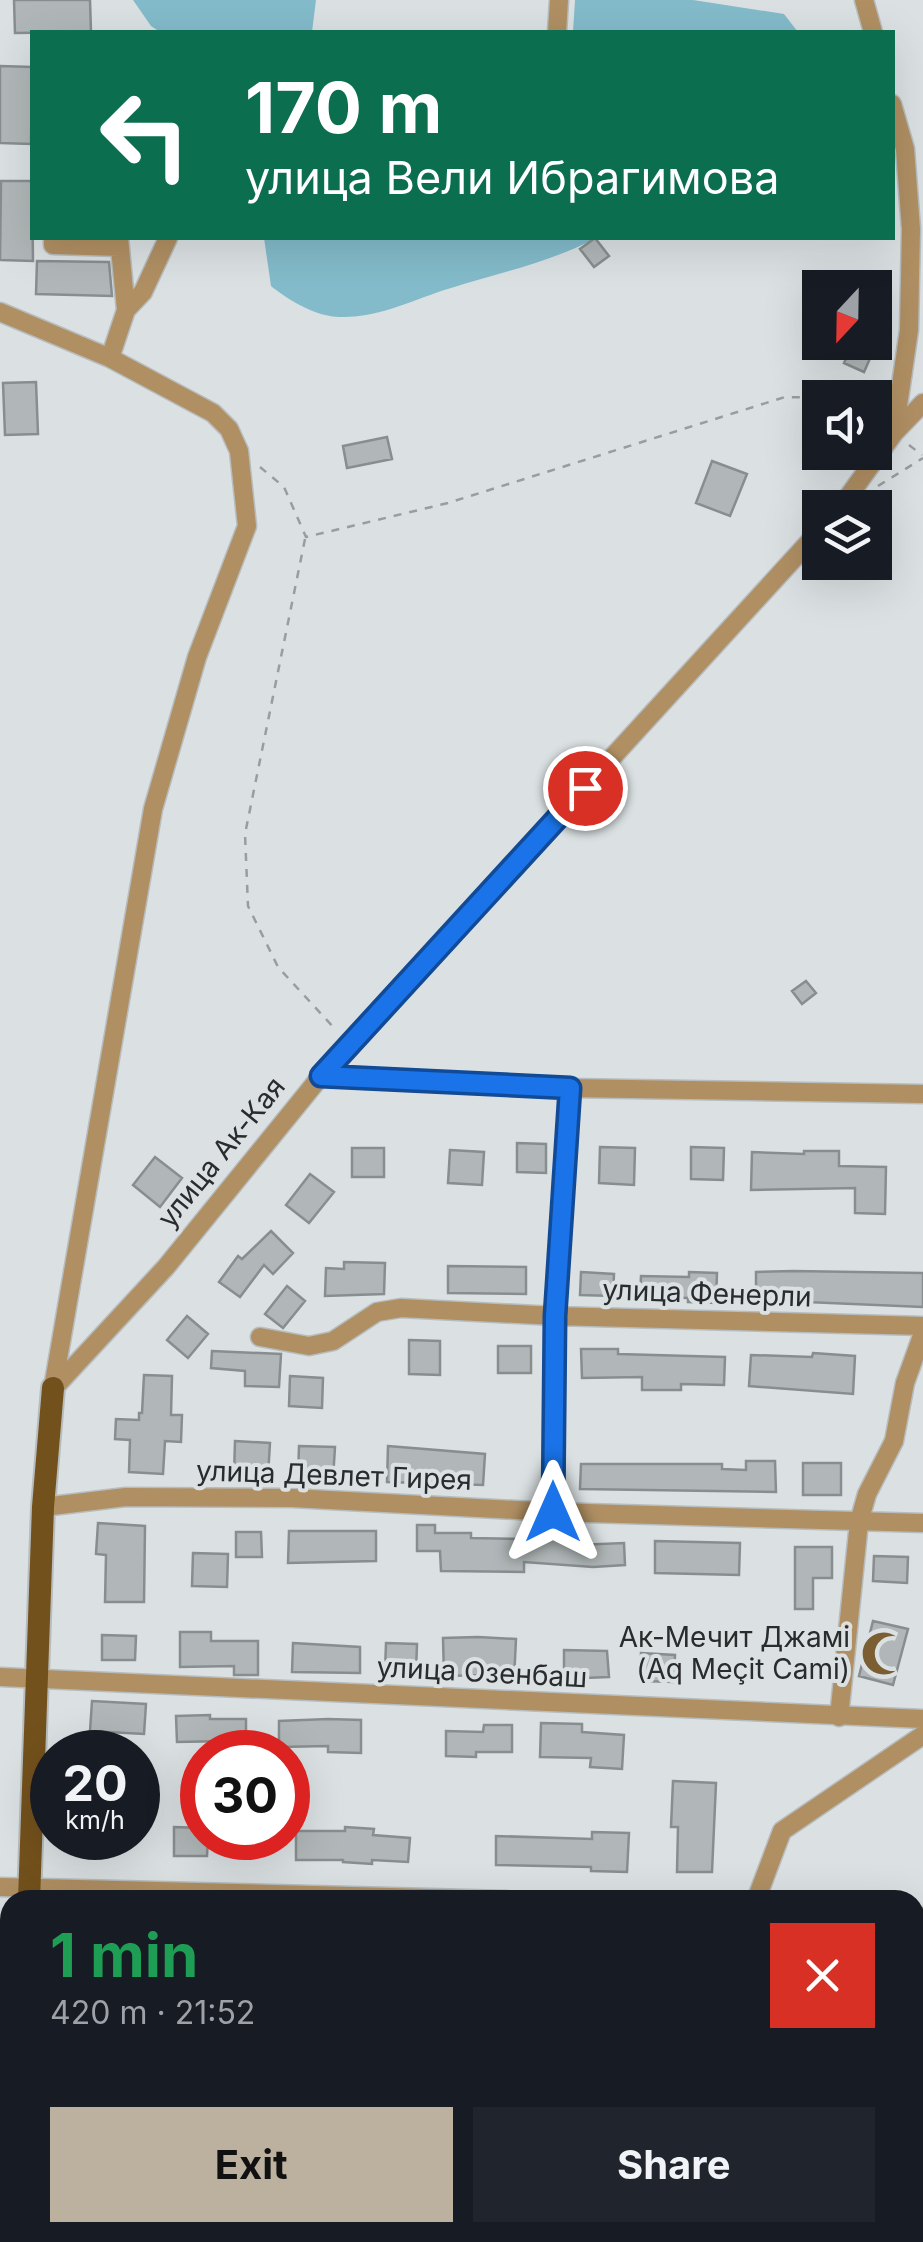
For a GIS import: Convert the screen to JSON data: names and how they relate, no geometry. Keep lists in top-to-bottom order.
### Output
{
  "streets": {
    "street": [
      "улица Ак-Кая",
      "улица Фенерли",
      "улица Девлет Гирея",
      "улица Озенбаш"
    ]
  },
  "places": {
    "mosque": ["Ак-Мечит Джамі (Aq Meçit Cami)"]
  },
  "north": "bottom",
  "page": {
    "turn": ["170 m", "улица Вели Ибрагимова"],
    "speed": "20 km/h",
    "limit": "30",
    "heading": ["1 min", "420 m · 21:52"],
    "buttons": ["Exit", "Share"]
  }
}
